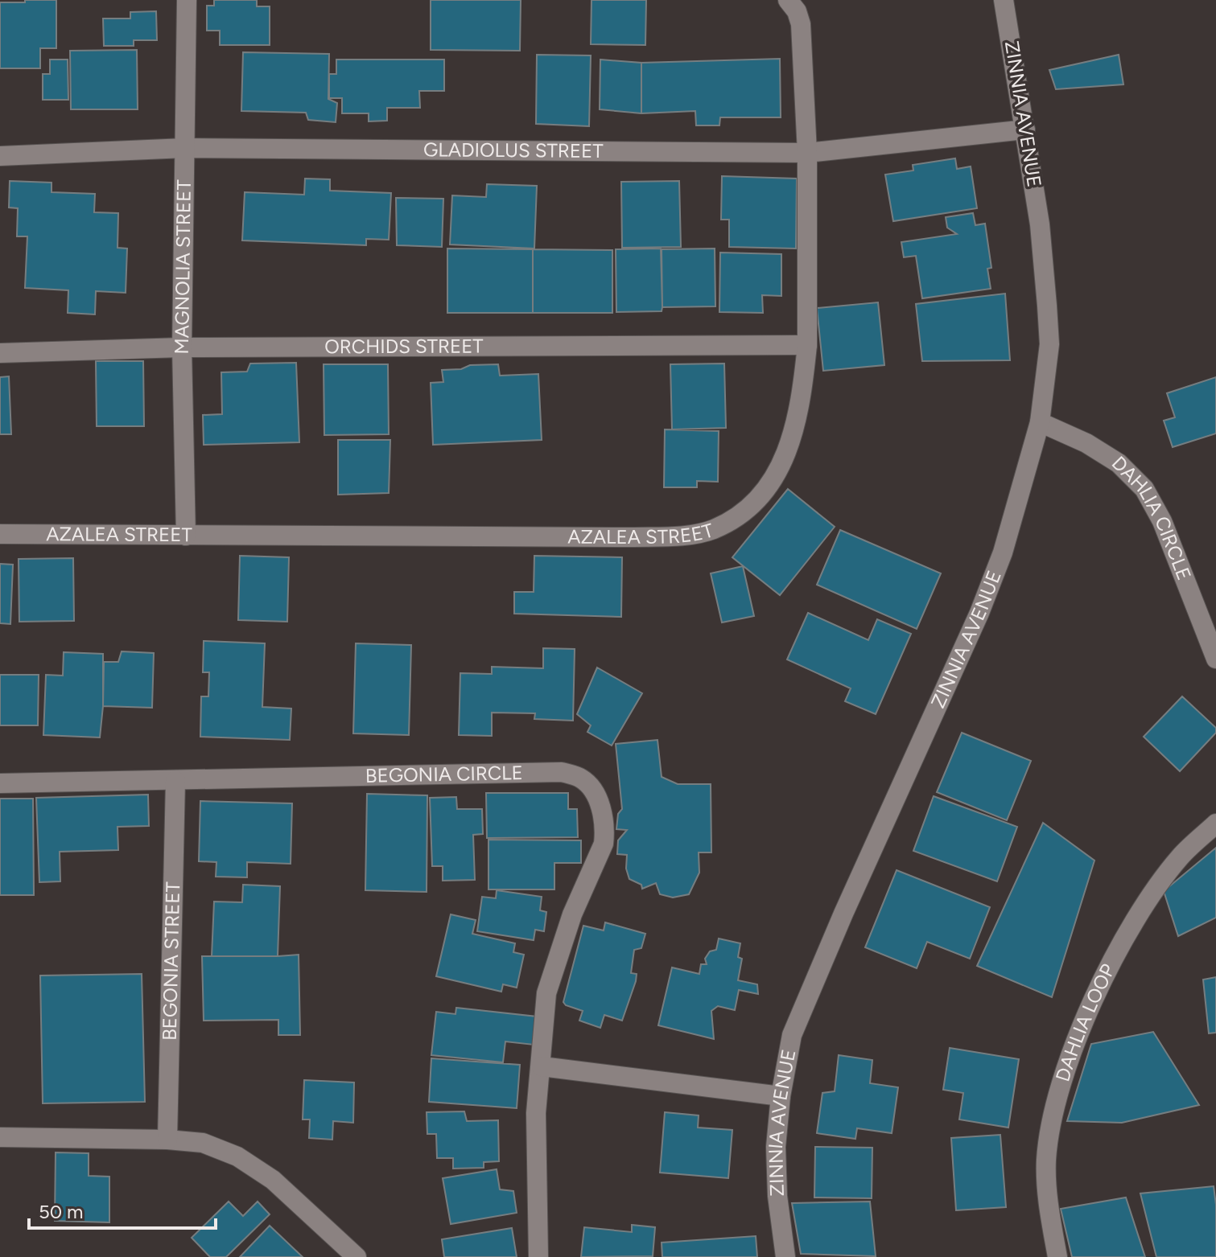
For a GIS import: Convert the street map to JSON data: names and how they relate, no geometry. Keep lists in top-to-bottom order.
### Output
{
  "streets": {
    "street": [
      "ZINNIA AVENUE",
      "GLADIOLUS STREET",
      "MAGNOLIA STREET",
      "ORCHIDS STREET",
      "DAHLIA CIRCLE",
      "AZALEA STREET",
      "BEGONIA CIRCLE",
      "BEGONIA STREET",
      "DAHLIA LOOP"
    ]
  },
  "crossings": [
    ["ZINNIA AVENUE", "GLADIOLUS STREET"],
    ["ZINNIA AVENUE", "DAHLIA CIRCLE"],
    ["GLADIOLUS STREET", "MAGNOLIA STREET"],
    ["GLADIOLUS STREET", "AZALEA STREET"],
    ["MAGNOLIA STREET", "ORCHIDS STREET"],
    ["MAGNOLIA STREET", "AZALEA STREET"],
    ["ORCHIDS STREET", "AZALEA STREET"],
    ["BEGONIA CIRCLE", "BEGONIA STREET"]
  ],
  "scale_bar": "50 m"
}
